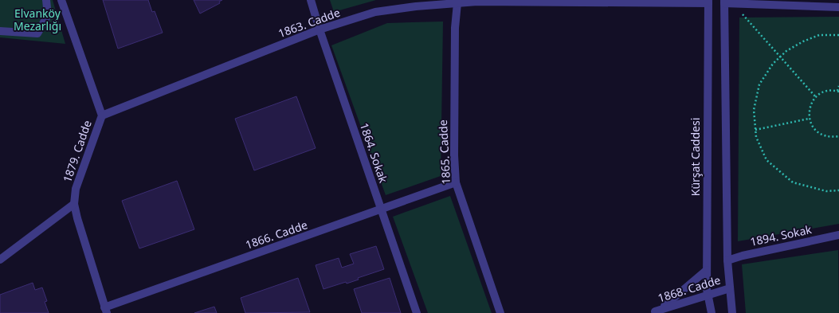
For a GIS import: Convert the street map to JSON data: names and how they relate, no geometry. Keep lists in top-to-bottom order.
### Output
{
  "streets": {
    "street": [
      "1863. Cadde",
      "1879. Cadde",
      "1865. Cadde",
      "1864. Sokak",
      "Kürşat Caddesi",
      "1866. Cadde",
      "1894. Sokak",
      "1868. Cadde"
    ]
  },
  "crossings": [
    ["1863. Cadde", "1879. Cadde"],
    ["1863. Cadde", "1865. Cadde"],
    ["1863. Cadde", "1864. Sokak"],
    ["1863. Cadde", "Kürşat Caddesi"],
    ["1879. Cadde", "1866. Cadde"],
    ["1865. Cadde", "1866. Cadde"],
    ["1864. Sokak", "1866. Cadde"],
    ["Kürşat Caddesi", "1868. Cadde"]
  ],
  "parks": ["Elvanköy Mezarlığı"]
}
